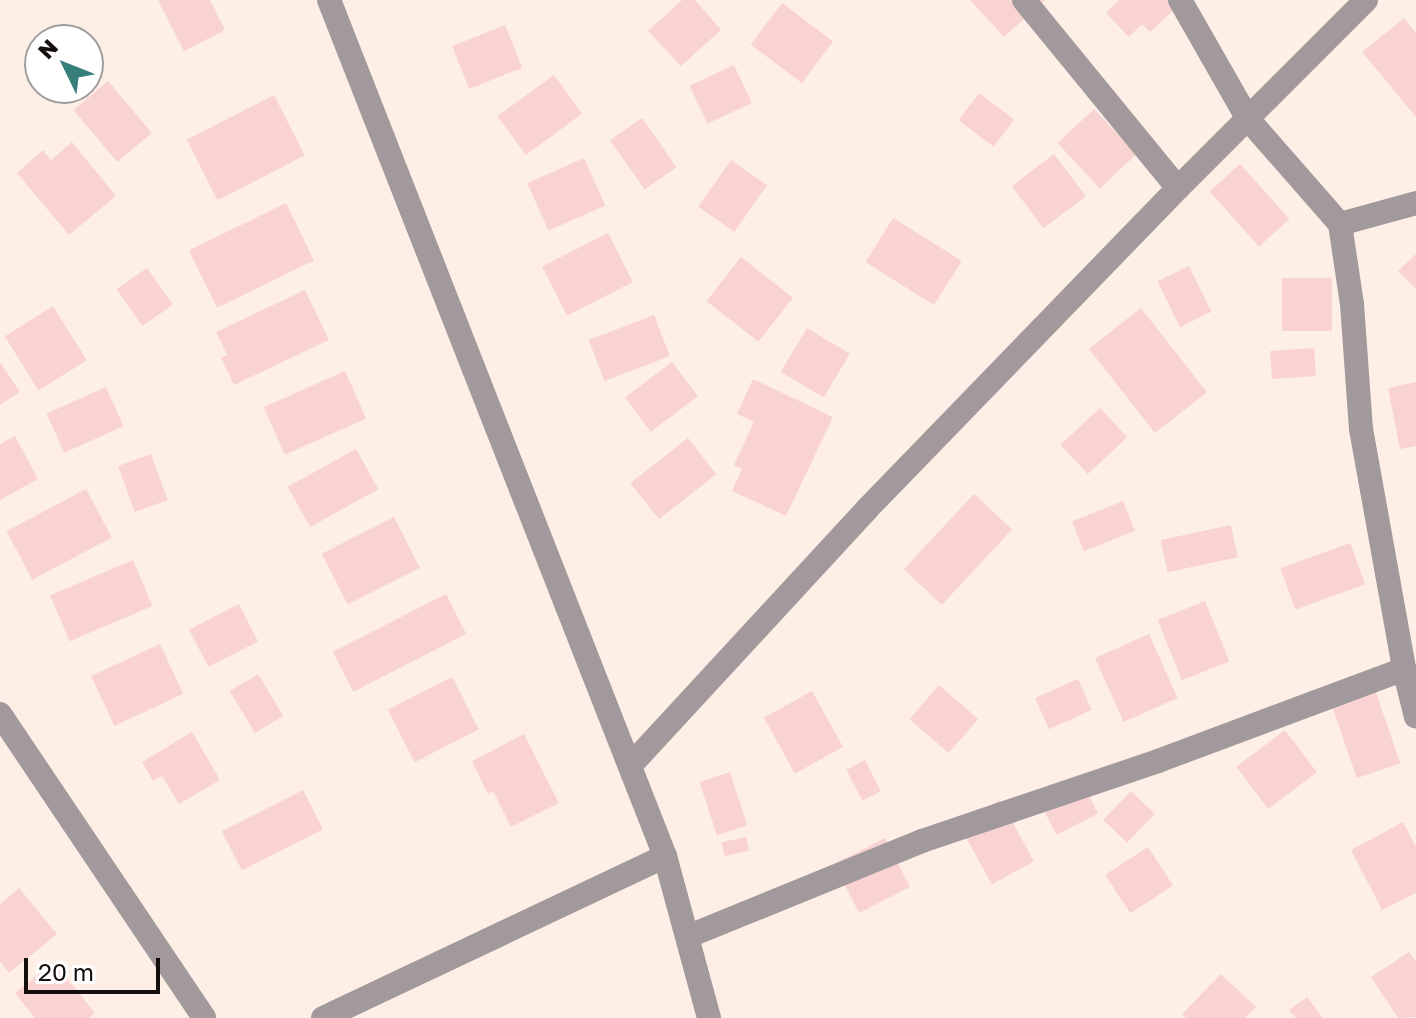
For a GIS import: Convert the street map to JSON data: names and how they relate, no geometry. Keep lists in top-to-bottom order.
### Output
{
  "scale_bar": "20 m",
  "north": "top left"
}
